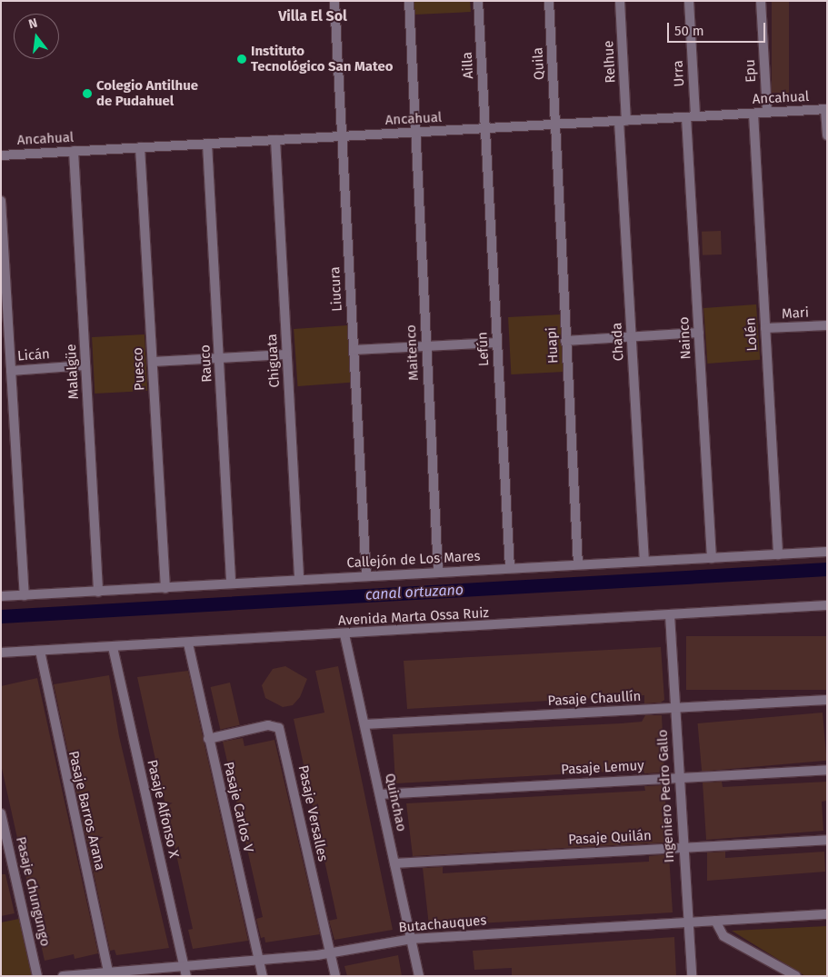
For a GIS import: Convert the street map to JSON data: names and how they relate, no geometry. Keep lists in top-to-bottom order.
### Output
{
  "streets": {
    "street": [
      "Relhue",
      "Quila",
      "Ailla",
      "Epu",
      "Urra",
      "Ancahual",
      "Liucura",
      "Mari",
      "Lolén",
      "Nainco",
      "Chada",
      "Huapi",
      "Lefún",
      "Maitenco",
      "Licán",
      "Chiguata",
      "Rauco",
      "Puesco",
      "Malalgüe",
      "Callejón de Los Mares",
      "Avenida Marta Ossa Ruiz",
      "Pasaje Chaullín",
      "Pasaje Lemuy",
      "Ingeniero Pedro Gallo",
      "Quinchao",
      "Pasaje Carlos V",
      "Pasaje Alfonso X",
      "Pasaje Barros Arana",
      "Pasaje Versalles",
      "Pasaje Quilán",
      "Pasaje Chungungo",
      "Butachauques"
    ]
  },
  "crossings": [
    ["Relhue", "Ancahual"],
    ["Relhue", "Chada"],
    ["Quila", "Ancahual"],
    ["Quila", "Huapi"],
    ["Ailla", "Ancahual"],
    ["Ailla", "Lefún"],
    ["Epu", "Ancahual"],
    ["Urra", "Ancahual"],
    ["Urra", "Nainco"],
    ["Ancahual", "Liucura"],
    ["Ancahual", "Lolén"],
    ["Ancahual", "Nainco"],
    ["Ancahual", "Chada"],
    ["Ancahual", "Huapi"],
    ["Ancahual", "Lefún"],
    ["Ancahual", "Maitenco"],
    ["Ancahual", "Chiguata"],
    ["Ancahual", "Rauco"],
    ["Ancahual", "Puesco"],
    ["Ancahual", "Malalgüe"],
    ["Liucura", "Callejón de Los Mares"],
    ["Mari", "Lolén"],
    ["Lolén", "Callejón de Los Mares"],
    ["Nainco", "Callejón de Los Mares"],
    ["Chada", "Callejón de Los Mares"],
    ["Huapi", "Callejón de Los Mares"],
    ["Lefún", "Callejón de Los Mares"],
    ["Maitenco", "Callejón de Los Mares"],
    ["Licán", "Malalgüe"],
    ["Chiguata", "Callejón de Los Mares"],
    ["Rauco", "Callejón de Los Mares"],
    ["Puesco", "Callejón de Los Mares"],
    ["Malalgüe", "Callejón de Los Mares"],
    ["Avenida Marta Ossa Ruiz", "Ingeniero Pedro Gallo"],
    ["Avenida Marta Ossa Ruiz", "Quinchao"],
    ["Avenida Marta Ossa Ruiz", "Pasaje Carlos V"],
    ["Avenida Marta Ossa Ruiz", "Pasaje Alfonso X"],
    ["Avenida Marta Ossa Ruiz", "Pasaje Barros Arana"],
    ["Pasaje Chaullín", "Ingeniero Pedro Gallo"],
    ["Pasaje Chaullín", "Quinchao"],
    ["Pasaje Lemuy", "Ingeniero Pedro Gallo"],
    ["Pasaje Lemuy", "Quinchao"],
    ["Ingeniero Pedro Gallo", "Pasaje Quilán"],
    ["Ingeniero Pedro Gallo", "Butachauques"],
    ["Quinchao", "Pasaje Quilán"],
    ["Quinchao", "Butachauques"],
    ["Pasaje Carlos V", "Pasaje Versalles"],
    ["Pasaje Carlos V", "Butachauques"],
    ["Pasaje Alfonso X", "Butachauques"],
    ["Pasaje Barros Arana", "Butachauques"],
    ["Pasaje Versalles", "Butachauques"]
  ],
  "districts": ["Villa El Sol"],
  "water": ["canal ortuzano"],
  "places": ["Instituto Tecnológico San Mateo", "Colegio Antilhue de Pudahuel"],
  "scale_bar": "50 m",
  "north": "top"
}
